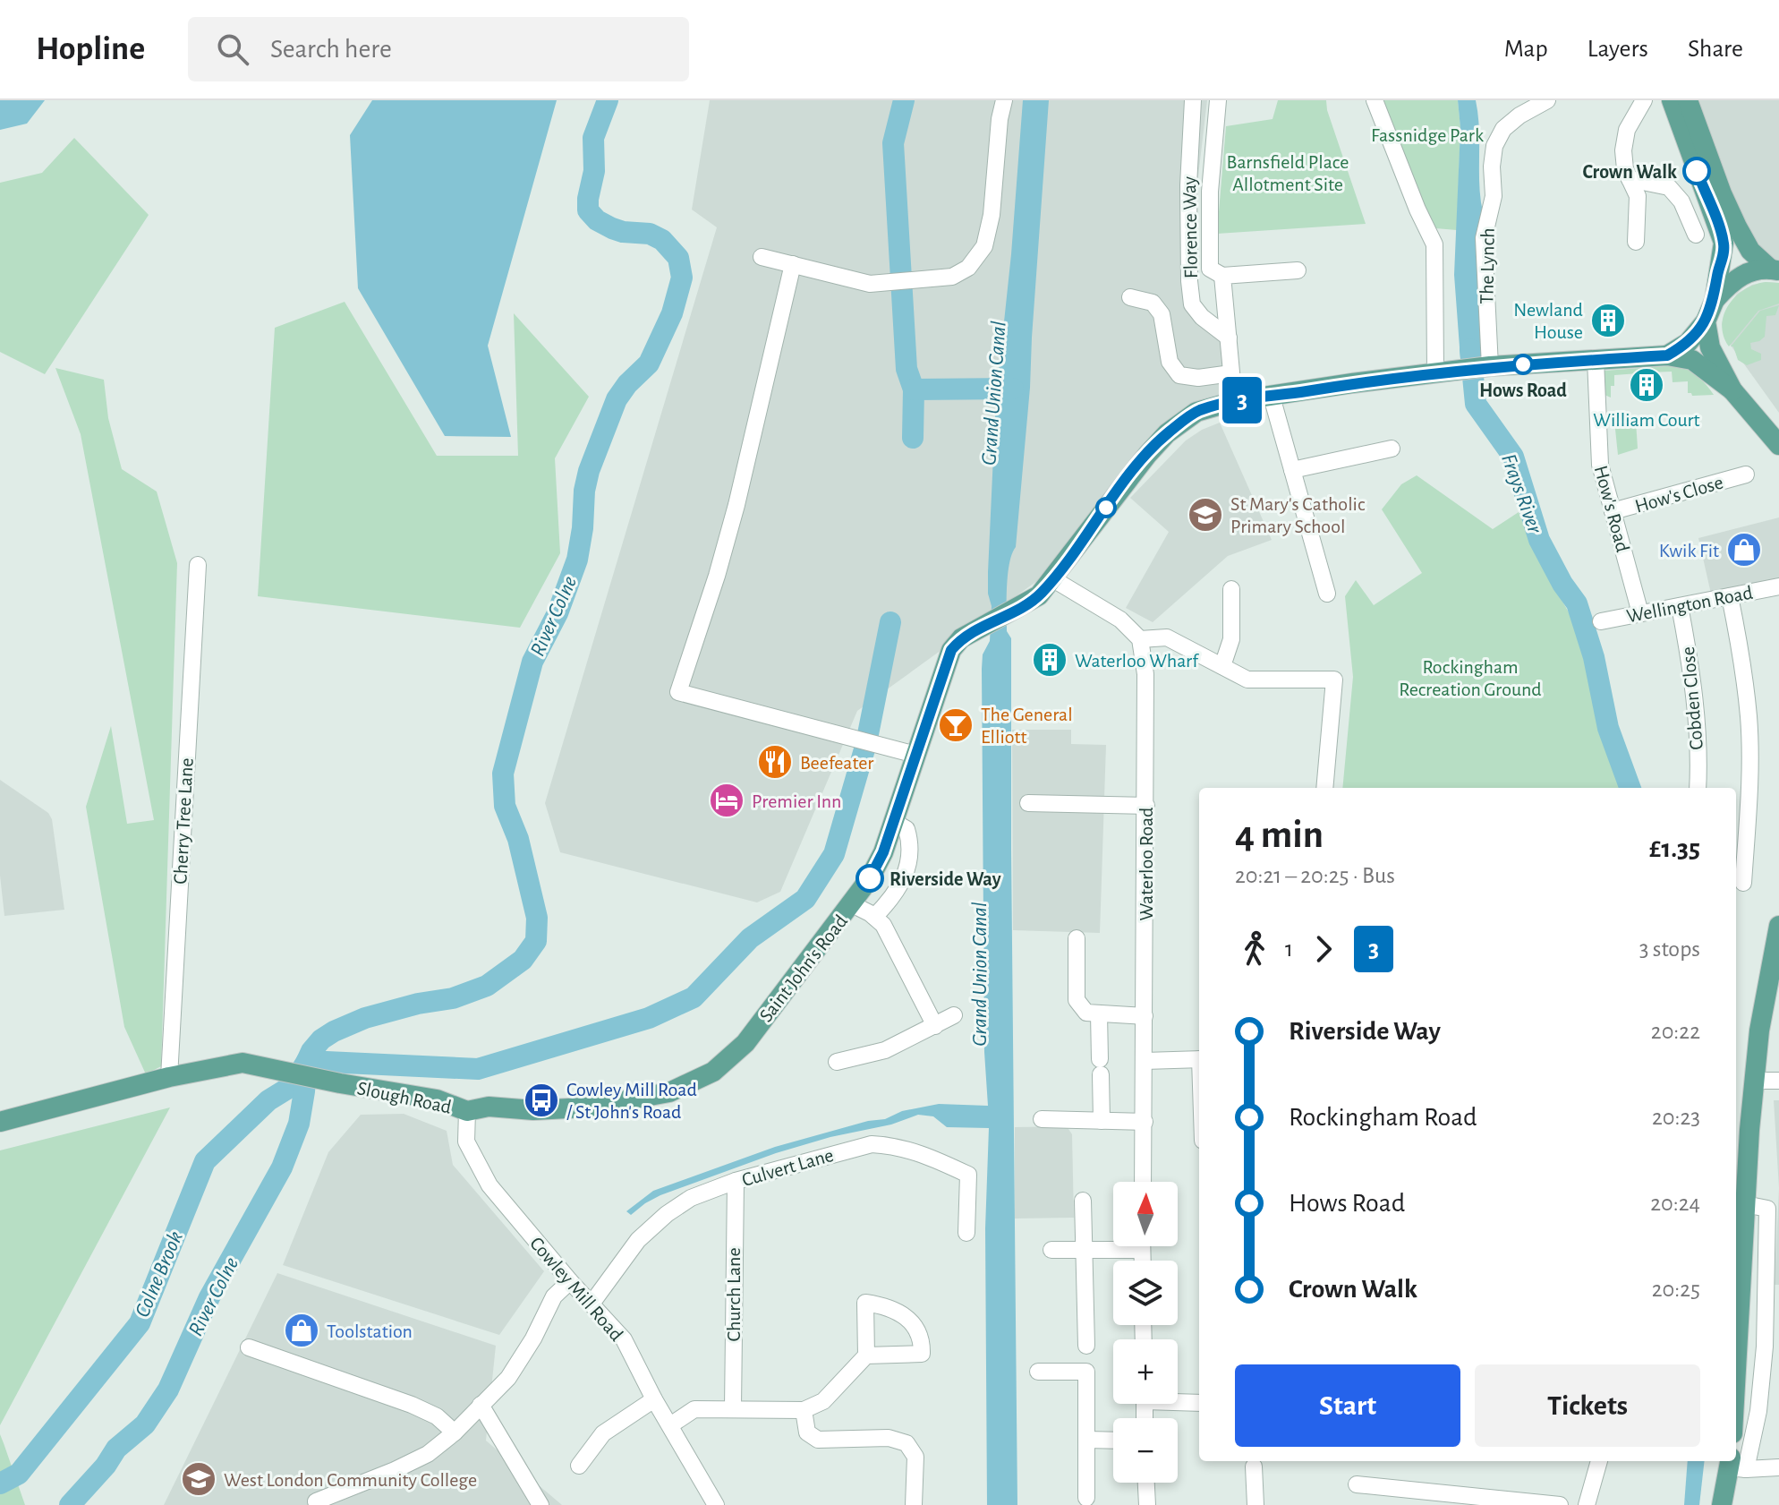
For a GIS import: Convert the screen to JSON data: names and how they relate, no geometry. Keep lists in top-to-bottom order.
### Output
{
  "streets": {
    "main road": ["Saint John's Road", "Slough Road"],
    "street": [
      "Florence Way",
      "The Lynch",
      "How's Close",
      "How's Road",
      "Wellington Road",
      "Cobden Close",
      "Cherry Tree Lane",
      "Waterloo Road",
      "Culvert Lane",
      "Cowley Mill Road",
      "Church Lane"
    ]
  },
  "crossings": [
    ["The Lynch", "Saint John's Road"],
    ["How's Close", "How's Road"],
    ["How's Road", "Wellington Road"],
    ["How's Road", "Saint John's Road"],
    ["Wellington Road", "Cobden Close"],
    ["Cherry Tree Lane", "Slough Road"],
    ["Saint John's Road", "Slough Road"],
    ["Saint John's Road", "Cowley Mill Road"],
    ["Slough Road", "Cowley Mill Road"],
    ["Culvert Lane", "Cowley Mill Road"],
    ["Culvert Lane", "Church Lane"]
  ],
  "water": [
    "Grand Union Canal",
    "Frays River",
    "River Colne",
    "Colne Brook"
  ],
  "parks": ["Fassnidge Park", "Barnsfield Place Allotment Site", "Rockingham Recreation Ground"],
  "places": {
    "other": ["Crown Walk", "Hows Road", "Riverside Way"],
    "building": ["Newland House", "William Court", "Waterloo Wharf"],
    "school or university": ["St Mary's Catholic Primary School", "West London Community College"],
    "shop": ["Kwik Fit", "Toolstation"],
    "bar": ["The General Elliott"],
    "restaurant": ["Beefeater"],
    "hotel": ["Premier Inn"],
    "bus stop": ["Cowley Mill Road / St John's Road"]
  },
  "lines": ["bus line 3"],
  "north": "top",
  "page": {
    "header": "Hopline",
    "search": "Search here",
    "nav": ["Map", "Layers", "Share"],
    "on_map": "3",
    "heading": ["4 min", "20:21 – 20:25 · Bus", "£1.35"],
    "legs": ["1", "3", "3 stops"],
    "list": [
      {
        "name": "Riverside Way",
        "value": "20:22"
      },
      {
        "name": "Rockingham Road",
        "value": "20:23"
      },
      {
        "name": "Hows Road",
        "value": "20:24"
      },
      {
        "name": "Crown Walk",
        "value": "20:25"
      }
    ],
    "map_buttons": ["+", "−"],
    "buttons": ["Start", "Tickets"]
  }
}
